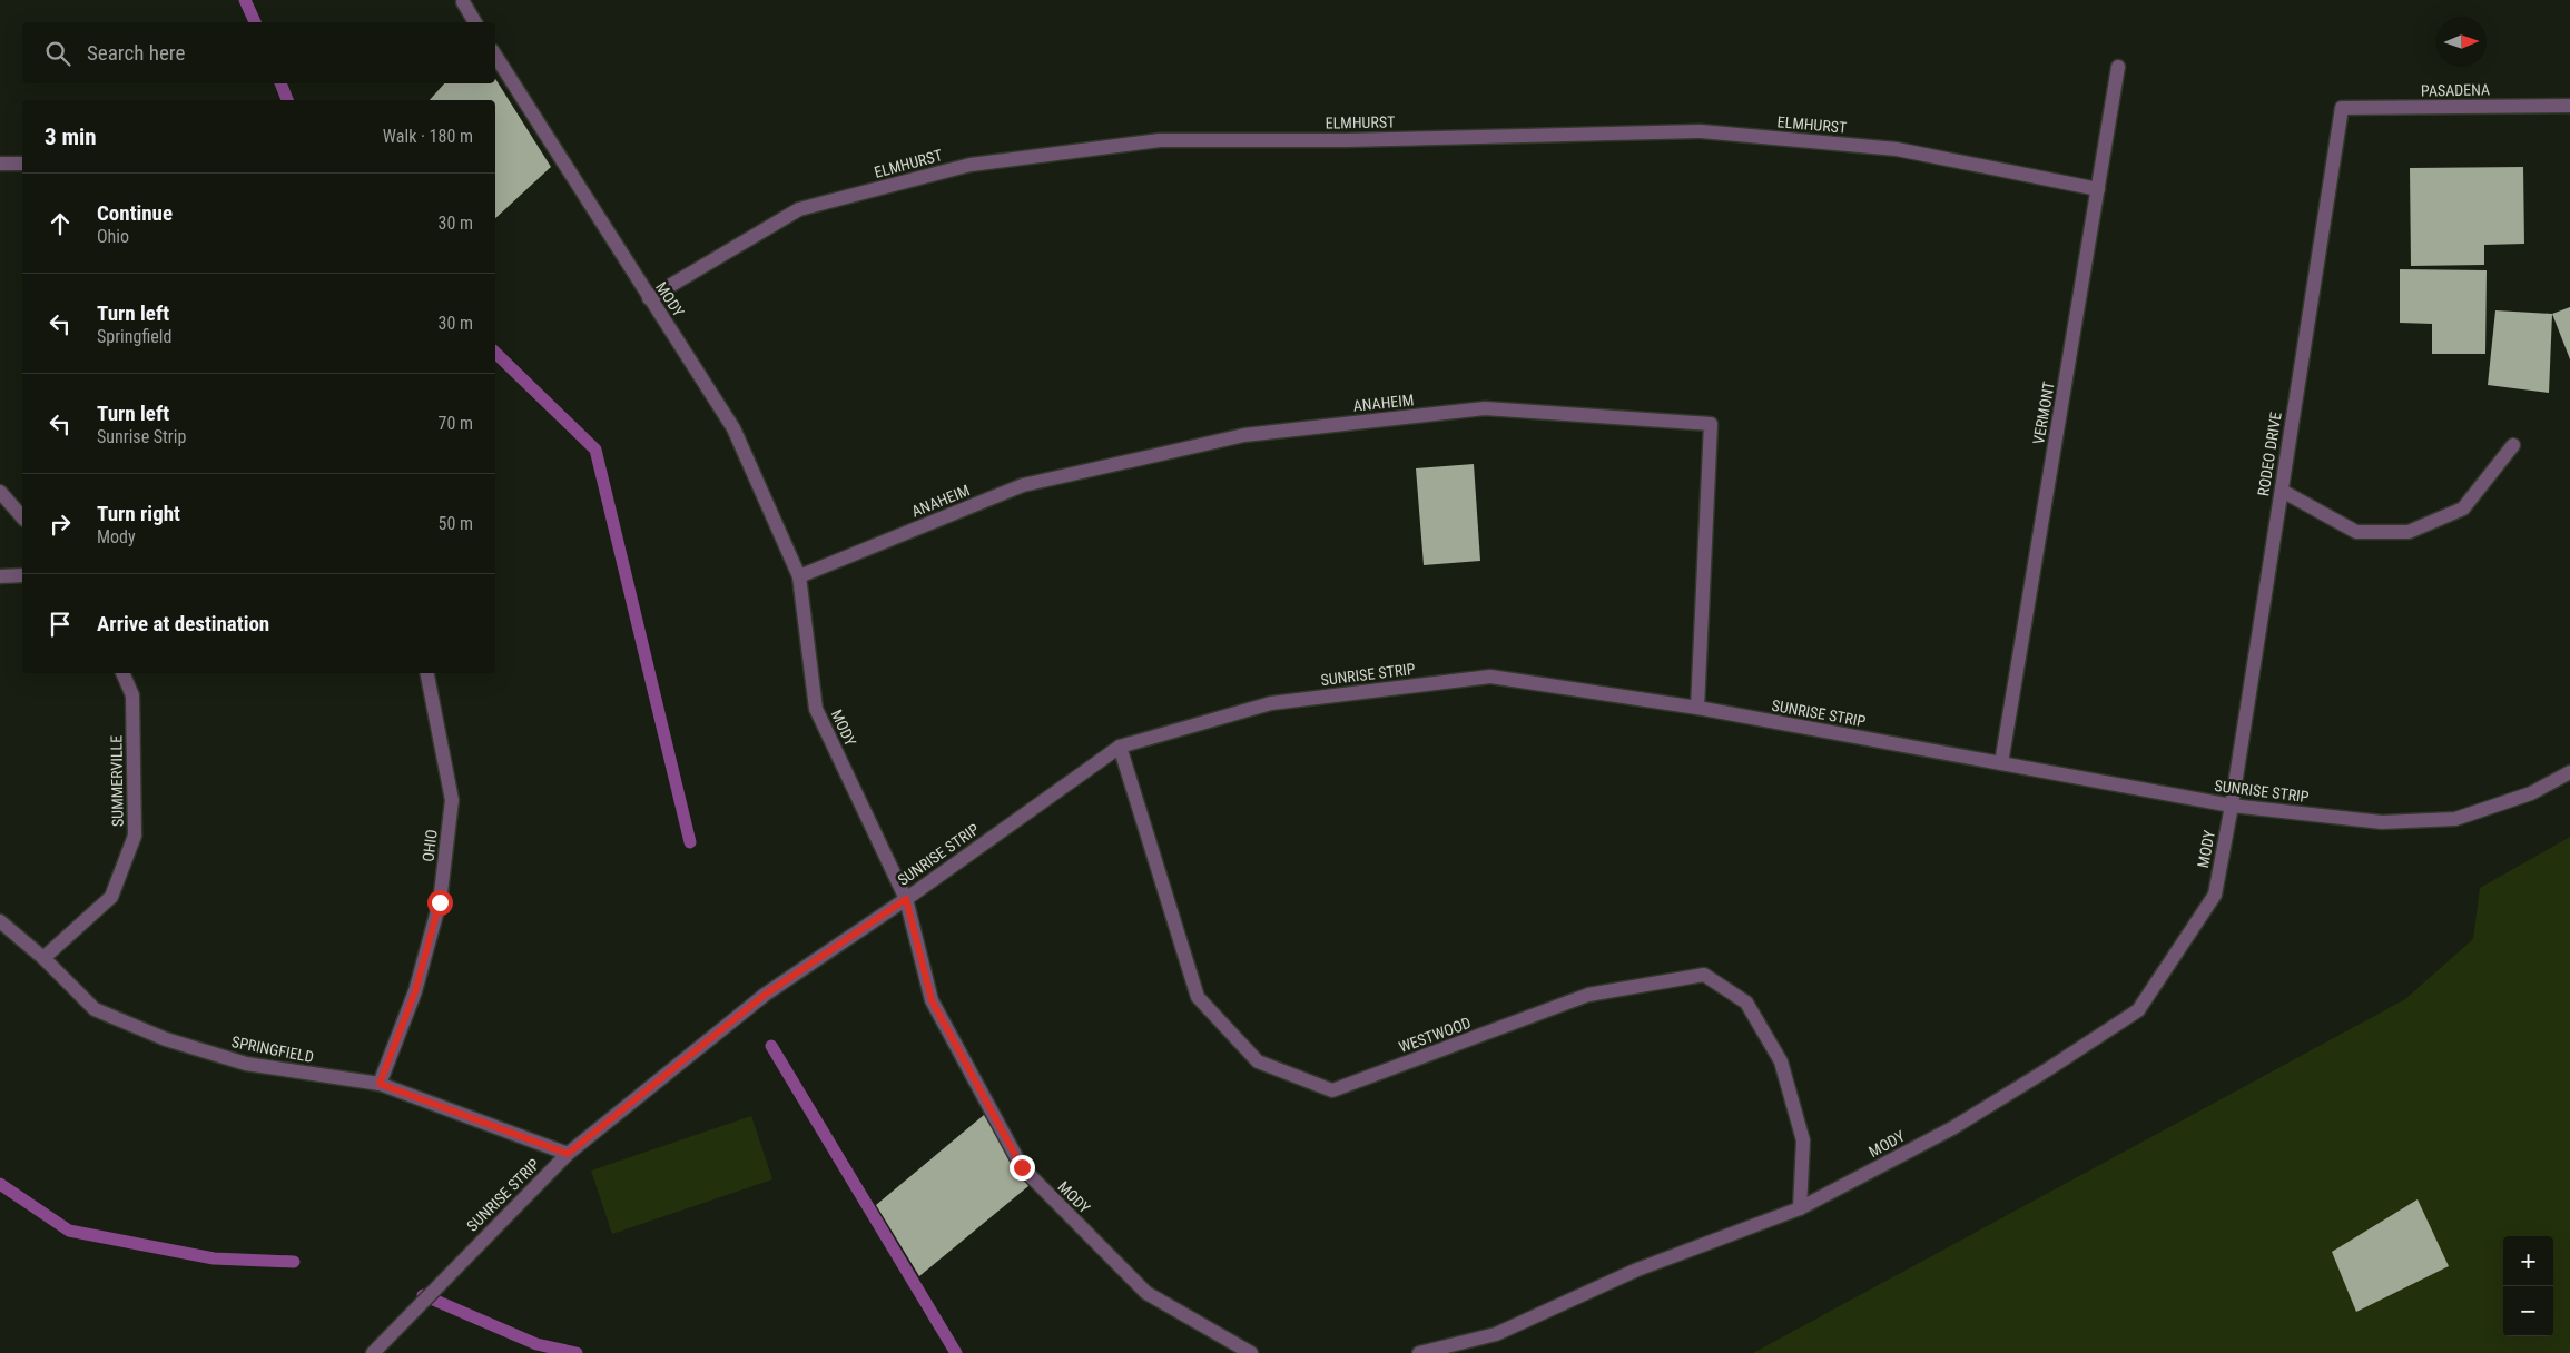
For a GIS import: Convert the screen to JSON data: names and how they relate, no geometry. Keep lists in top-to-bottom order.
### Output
{
  "streets": {
    "street": [
      "PASADENA",
      "ELMHURST",
      "MODY",
      "ANAHEIM",
      "VERMONT",
      "RODEO DRIVE",
      "SUNRISE STRIP",
      "SUMMERVILLE",
      "OHIO",
      "WESTWOOD",
      "SPRINGFIELD"
    ]
  },
  "crossings": [
    ["PASADENA", "RODEO DRIVE"],
    ["ELMHURST", "MODY"],
    ["ELMHURST", "VERMONT"],
    ["MODY", "ANAHEIM"],
    ["MODY", "RODEO DRIVE"],
    ["MODY", "SUNRISE STRIP"],
    ["MODY", "WESTWOOD"],
    ["ANAHEIM", "SUNRISE STRIP"],
    ["VERMONT", "SUNRISE STRIP"],
    ["RODEO DRIVE", "SUNRISE STRIP"],
    ["SUNRISE STRIP", "WESTWOOD"],
    ["SUNRISE STRIP", "SPRINGFIELD"],
    ["SUMMERVILLE", "SPRINGFIELD"],
    ["OHIO", "SPRINGFIELD"]
  ],
  "north": "right",
  "page": {
    "search": "Search here",
    "heading": ["3 min", "Walk · 180 m"],
    "list": [
      ["Continue", "Ohio", "30 m"],
      ["Turn left", "Springfield", "30 m"],
      ["Turn left", "Sunrise Strip", "70 m"],
      ["Turn right", "Mody", "50 m"],
      "Arrive at destination"
    ],
    "map_buttons": ["+", "−"]
  }
}
